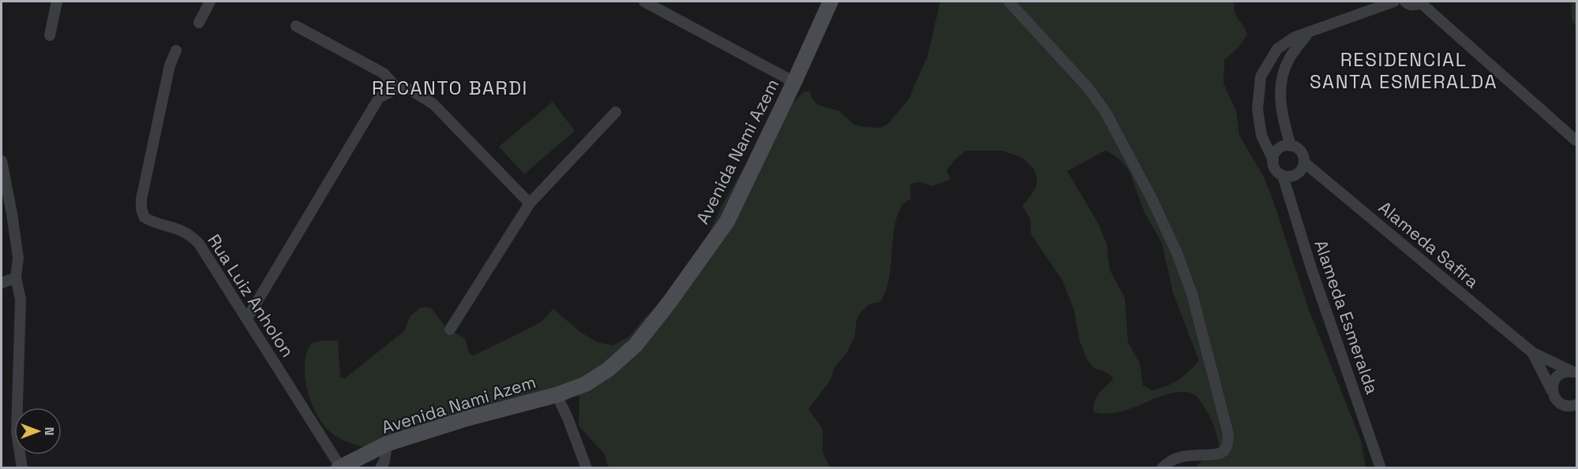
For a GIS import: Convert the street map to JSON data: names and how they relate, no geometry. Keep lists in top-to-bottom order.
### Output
{
  "streets": {
    "street": [
      "Avenida Nami Azem",
      "Alameda Safira",
      "Rua Luiz Anholon",
      "Alameda Esmeralda"
    ]
  },
  "crossings": [
    ["Avenida Nami Azem", "Rua Luiz Anholon"],
    ["Alameda Safira", "Alameda Esmeralda"]
  ],
  "districts": ["RESIDENCIAL SANTA ESMERALDA", "RECANTO BARDI"],
  "north": "right"
}
